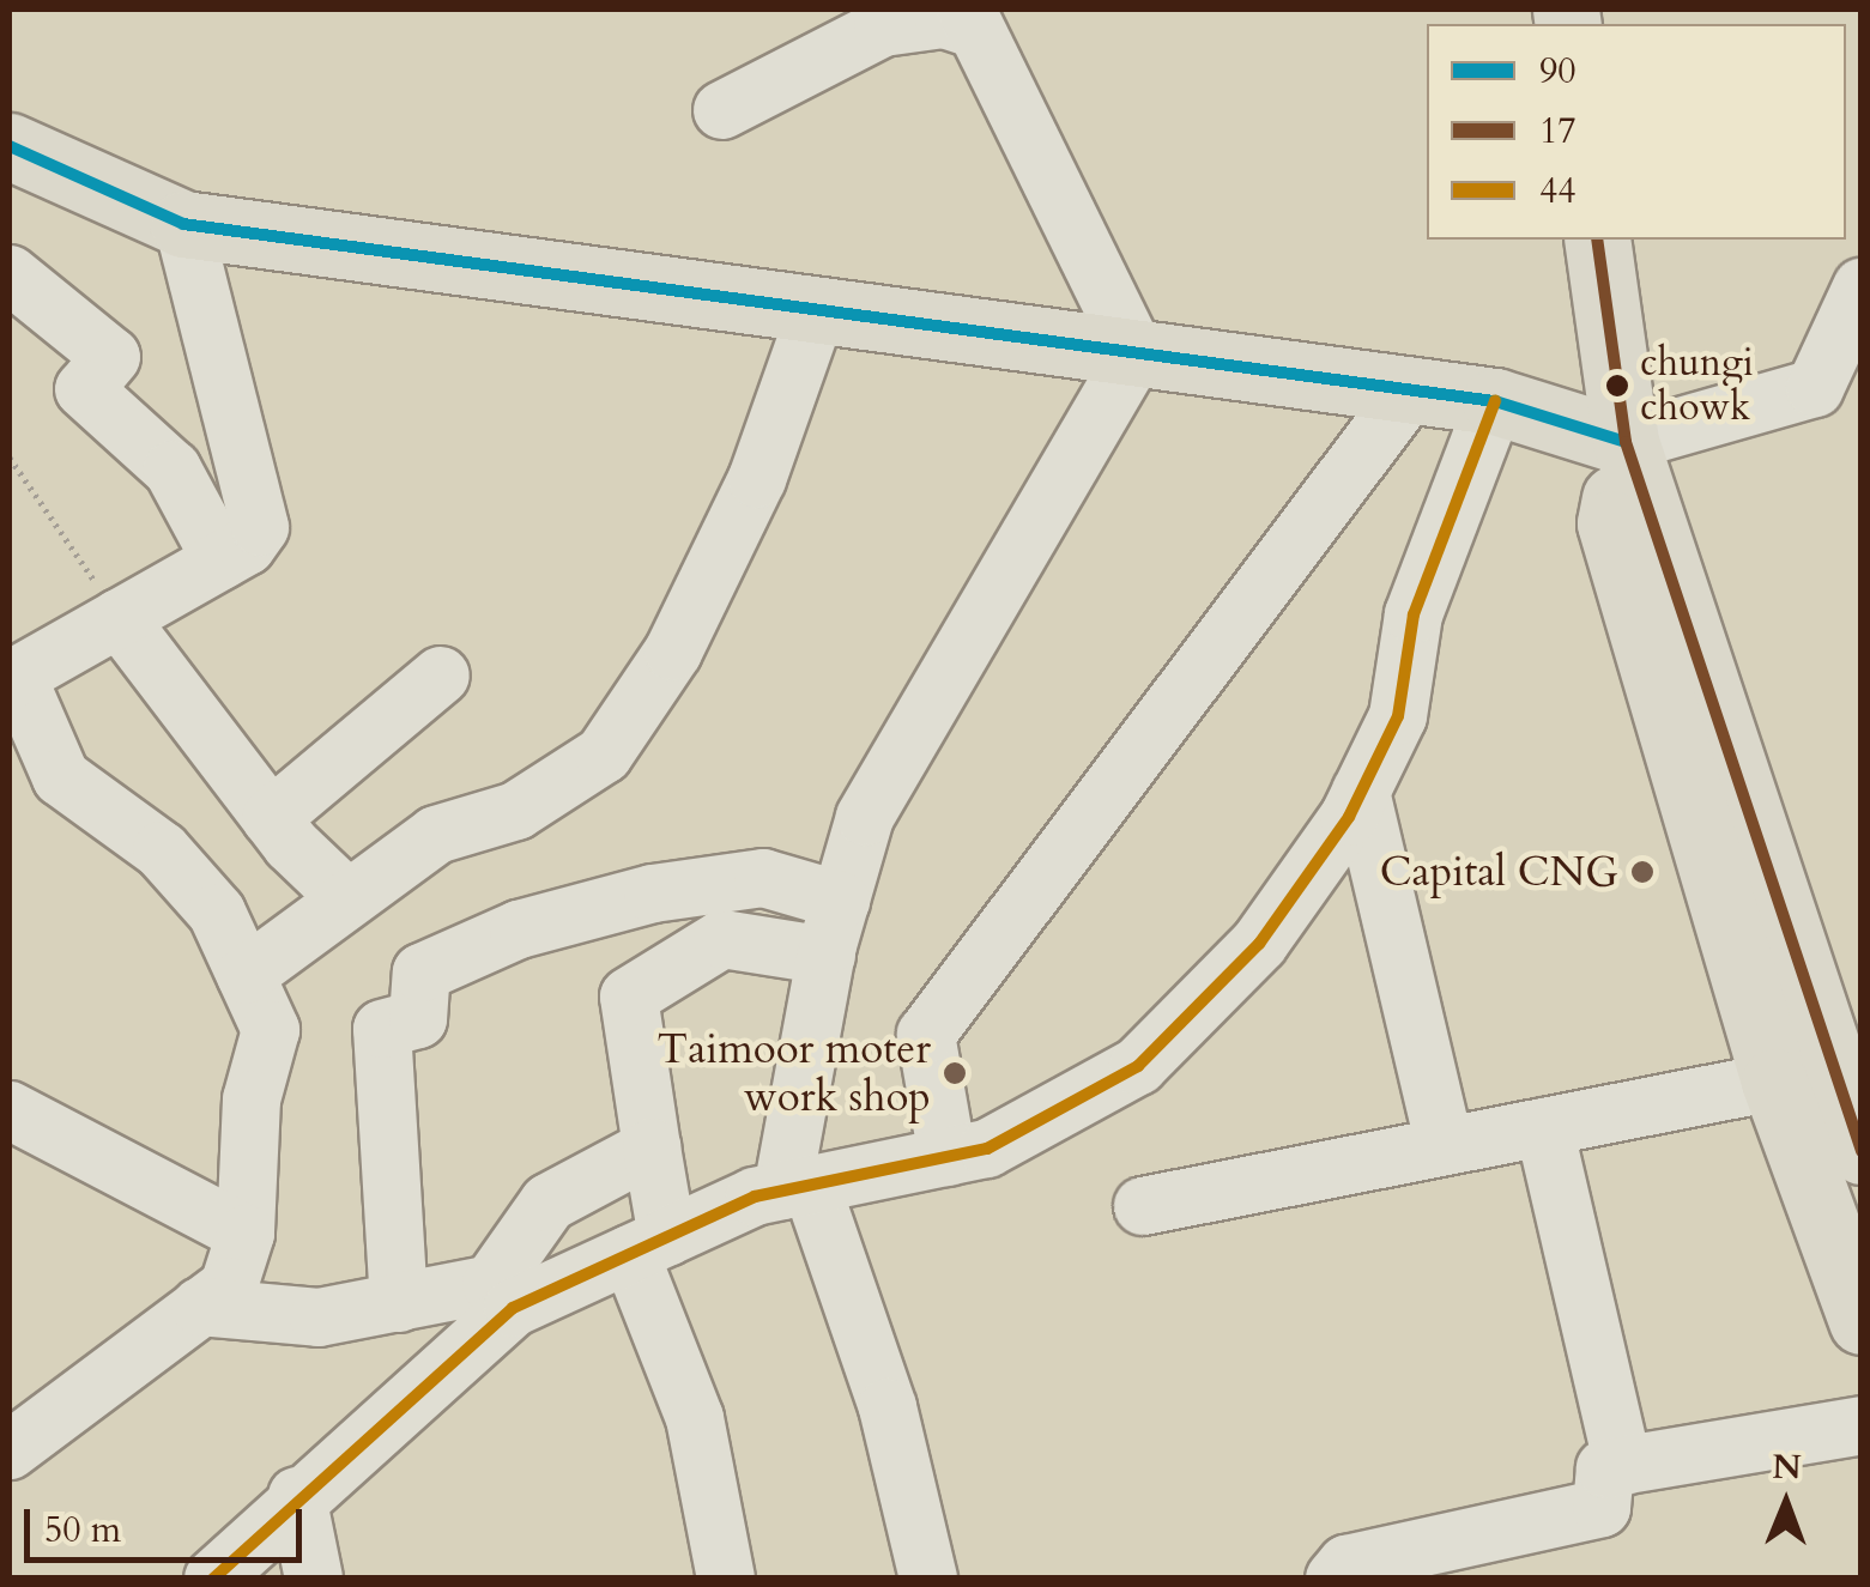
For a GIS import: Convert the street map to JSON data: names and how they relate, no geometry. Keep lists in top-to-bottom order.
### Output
{
  "places": ["chungi chowk", "Capital CNG", "Taimoor moter work shop"],
  "lines": ["transit line 90", "transit line 17", "transit line 44"],
  "legend": ["90", "17", "44"],
  "scale_bar": "50 m",
  "north": "top"
}
